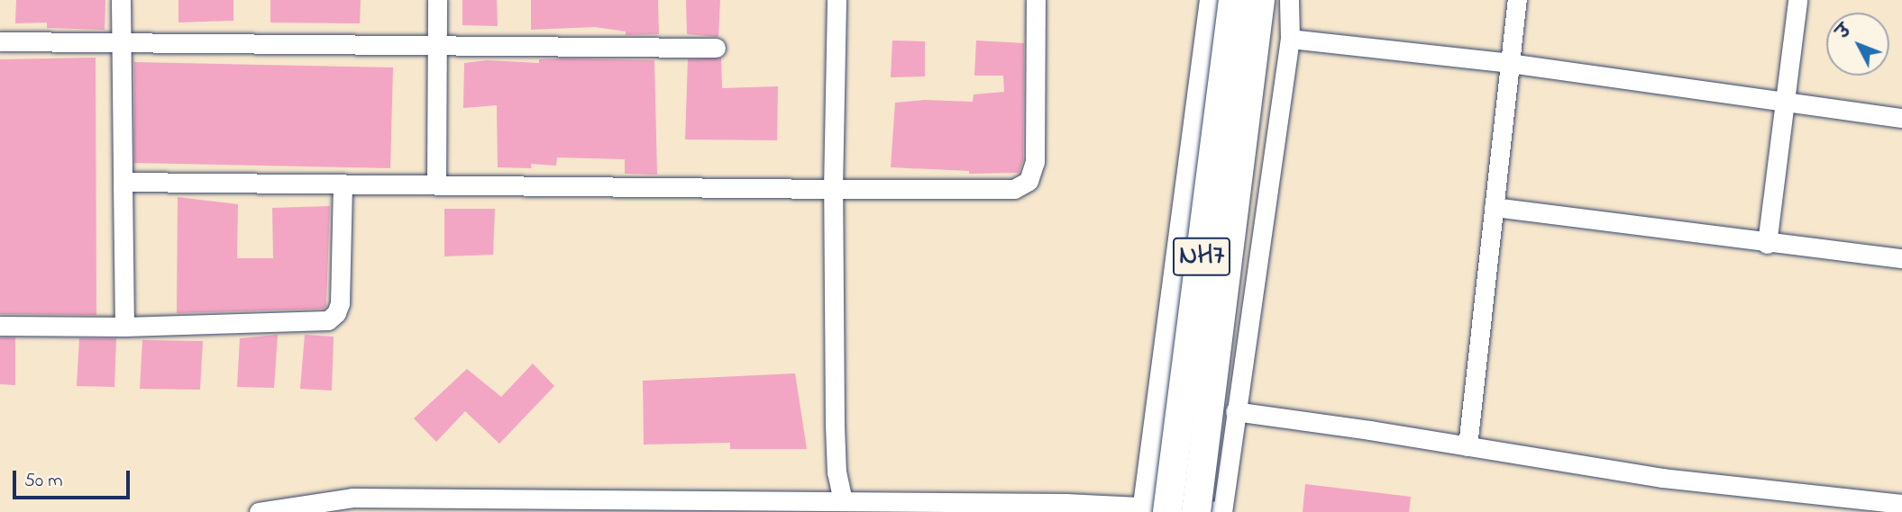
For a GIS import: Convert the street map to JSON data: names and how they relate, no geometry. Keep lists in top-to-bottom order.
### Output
{
  "streets": {
    "highway": ["NH7"]
  },
  "scale_bar": "50 m",
  "north": "top left"
}
